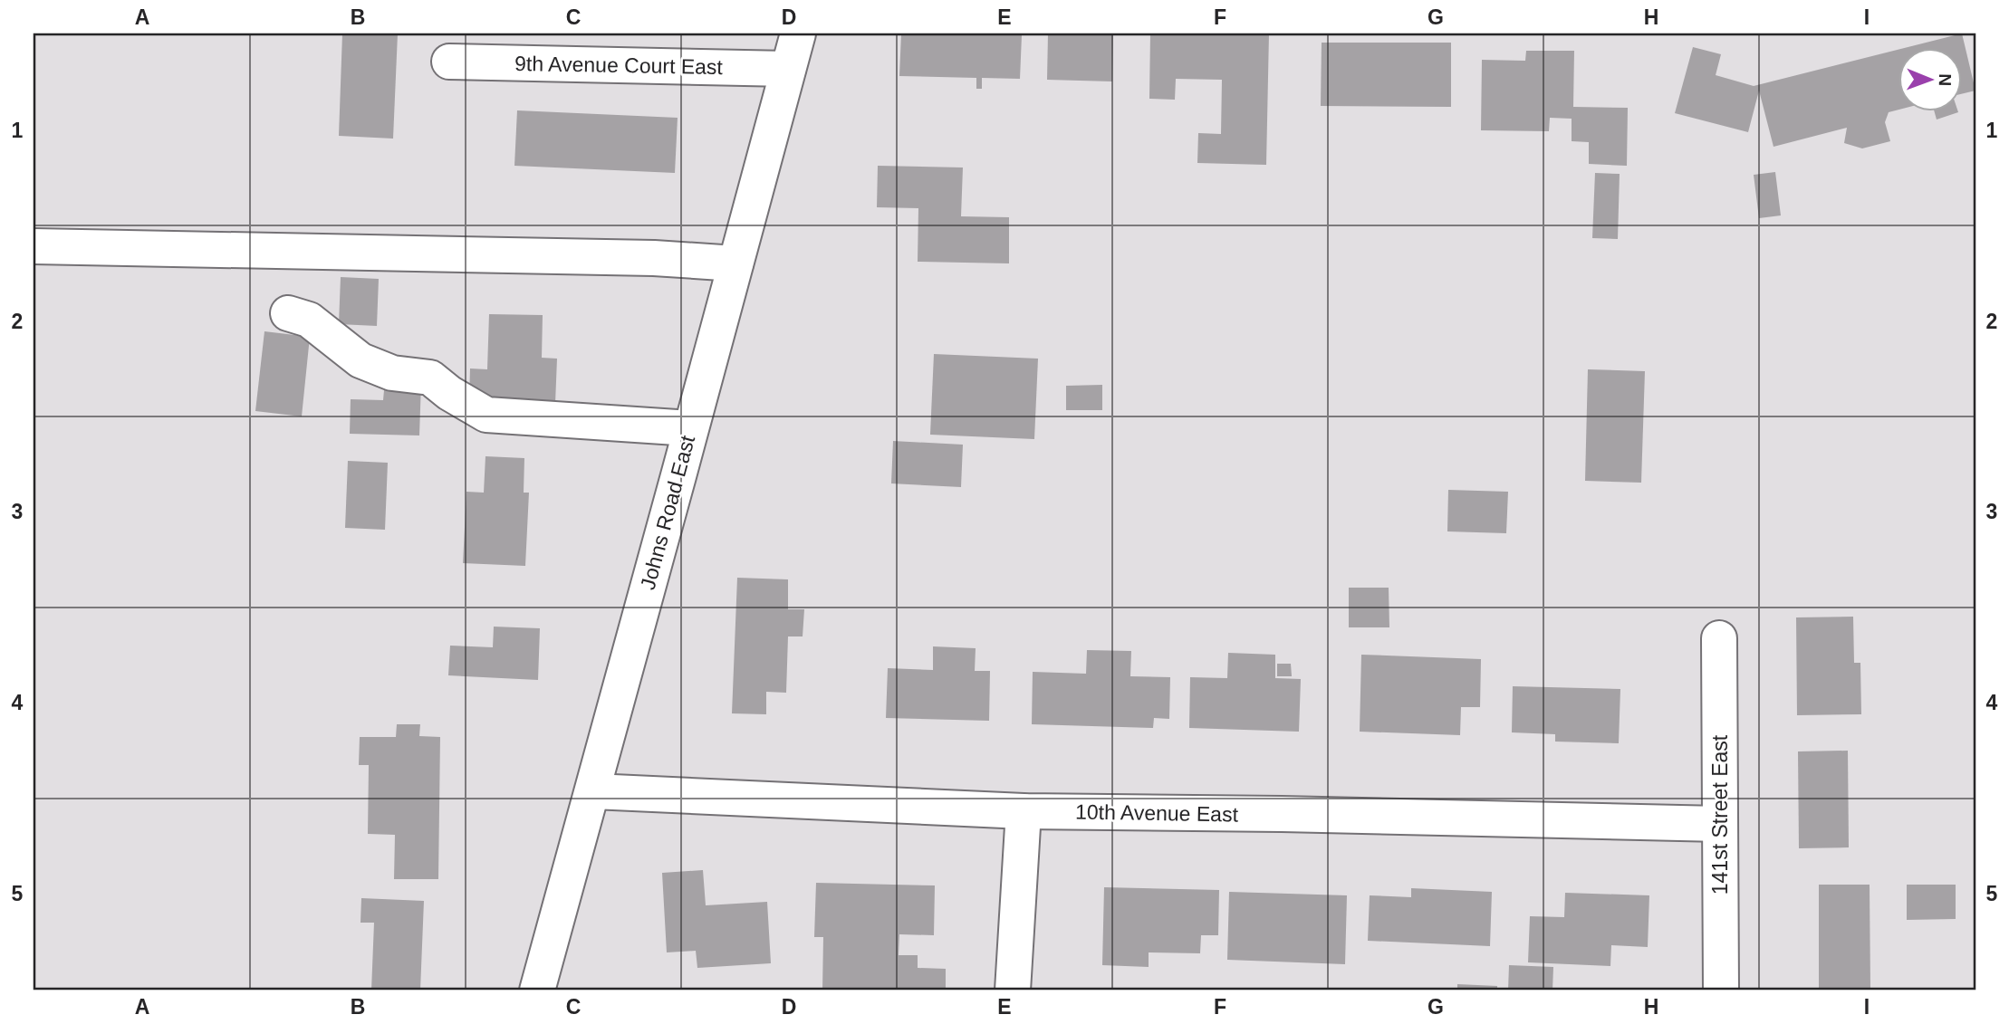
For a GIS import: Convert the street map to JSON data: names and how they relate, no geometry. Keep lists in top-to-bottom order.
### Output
{
  "streets": {
    "street": [
      "9th Avenue Court East",
      "Johns Road East",
      "10th Avenue East",
      "141st Street East"
    ]
  },
  "crossings": [
    ["9th Avenue Court East", "Johns Road East"],
    ["Johns Road East", "10th Avenue East"],
    ["10th Avenue East", "141st Street East"]
  ],
  "north": "right",
  "grid": {
    "columns": [
      "A",
      "B",
      "C",
      "D",
      "E",
      "F",
      "G",
      "H",
      "I"
    ],
    "rows": [
      "1",
      "2",
      "3",
      "4",
      "5"
    ]
  }
}
